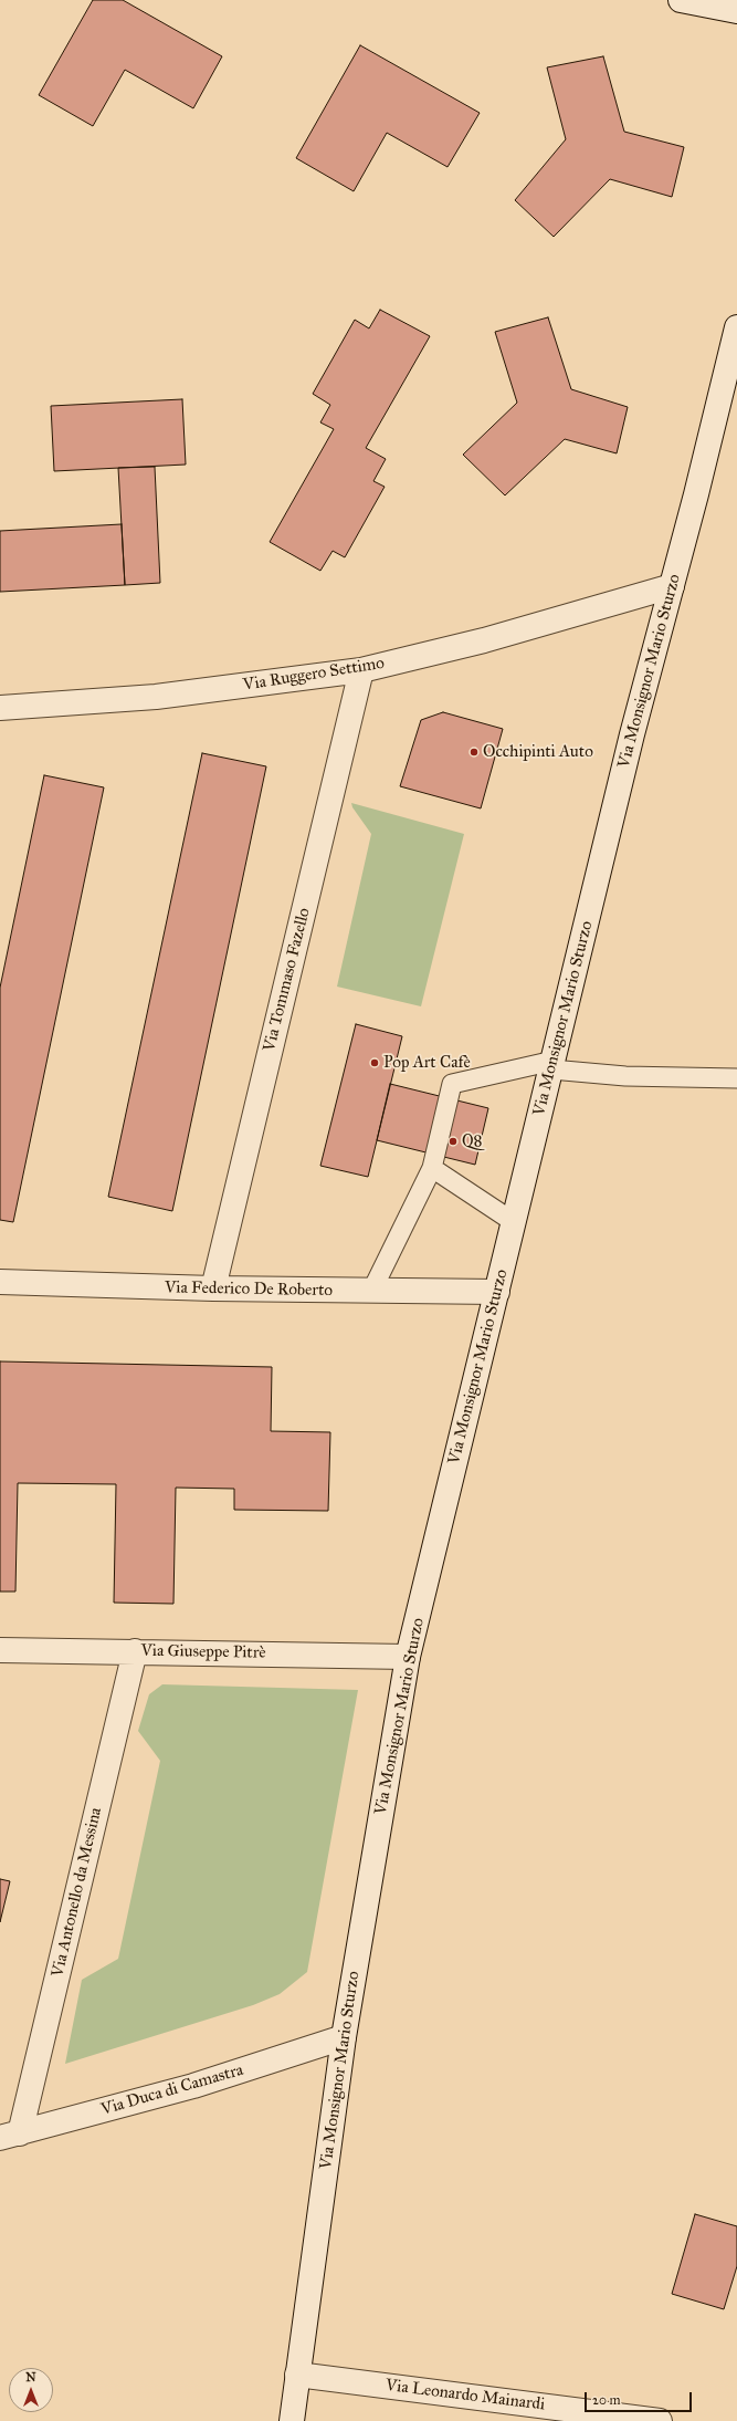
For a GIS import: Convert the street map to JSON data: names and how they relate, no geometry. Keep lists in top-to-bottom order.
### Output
{
  "streets": {
    "street": [
      "Via Monsignor Mario Sturzo",
      "Via Ruggero Settimo",
      "Via Tommaso Fazello",
      "Via Federico De Roberto",
      "Via Giuseppe Pitrè",
      "Via Antonello da Messina",
      "Via Duca di Camastra",
      "Via Leonardo Mainardi"
    ]
  },
  "crossings": [
    ["Via Monsignor Mario Sturzo", "Via Ruggero Settimo"],
    ["Via Monsignor Mario Sturzo", "Via Federico De Roberto"],
    ["Via Monsignor Mario Sturzo", "Via Giuseppe Pitrè"],
    ["Via Monsignor Mario Sturzo", "Via Duca di Camastra"],
    ["Via Monsignor Mario Sturzo", "Via Leonardo Mainardi"],
    ["Via Ruggero Settimo", "Via Tommaso Fazello"],
    ["Via Tommaso Fazello", "Via Federico De Roberto"],
    ["Via Giuseppe Pitrè", "Via Antonello da Messina"],
    ["Via Antonello da Messina", "Via Duca di Camastra"]
  ],
  "places": ["Occhipinti Auto", "Pop Art Cafè", "Q8"],
  "scale_bar": "20 m",
  "north": "top"
}
